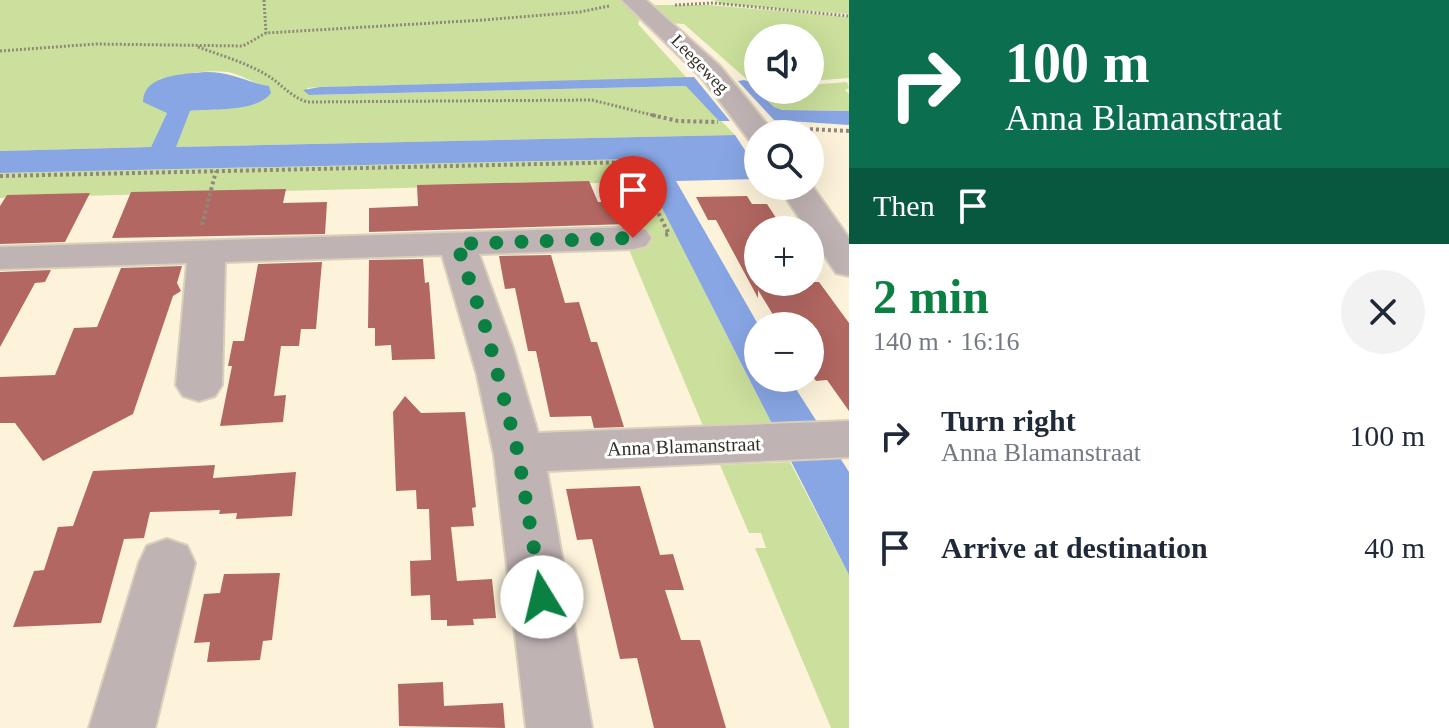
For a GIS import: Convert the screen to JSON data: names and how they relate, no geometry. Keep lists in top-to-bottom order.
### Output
{
  "streets": {
    "street": ["Leegeweg", "Anna Blamanstraat"]
  },
  "page": {
    "turn": ["100 m", "Anna Blamanstraat"],
    "map_buttons": ["+", "−"],
    "then": "Then",
    "heading": ["2 min", "140 m · 16:16"],
    "list": [
      {
        "name": "Turn right",
        "note": "Anna Blamanstraat",
        "value": "100 m"
      },
      {
        "name": "Arrive at destination",
        "value": "40 m"
      }
    ]
  }
}
